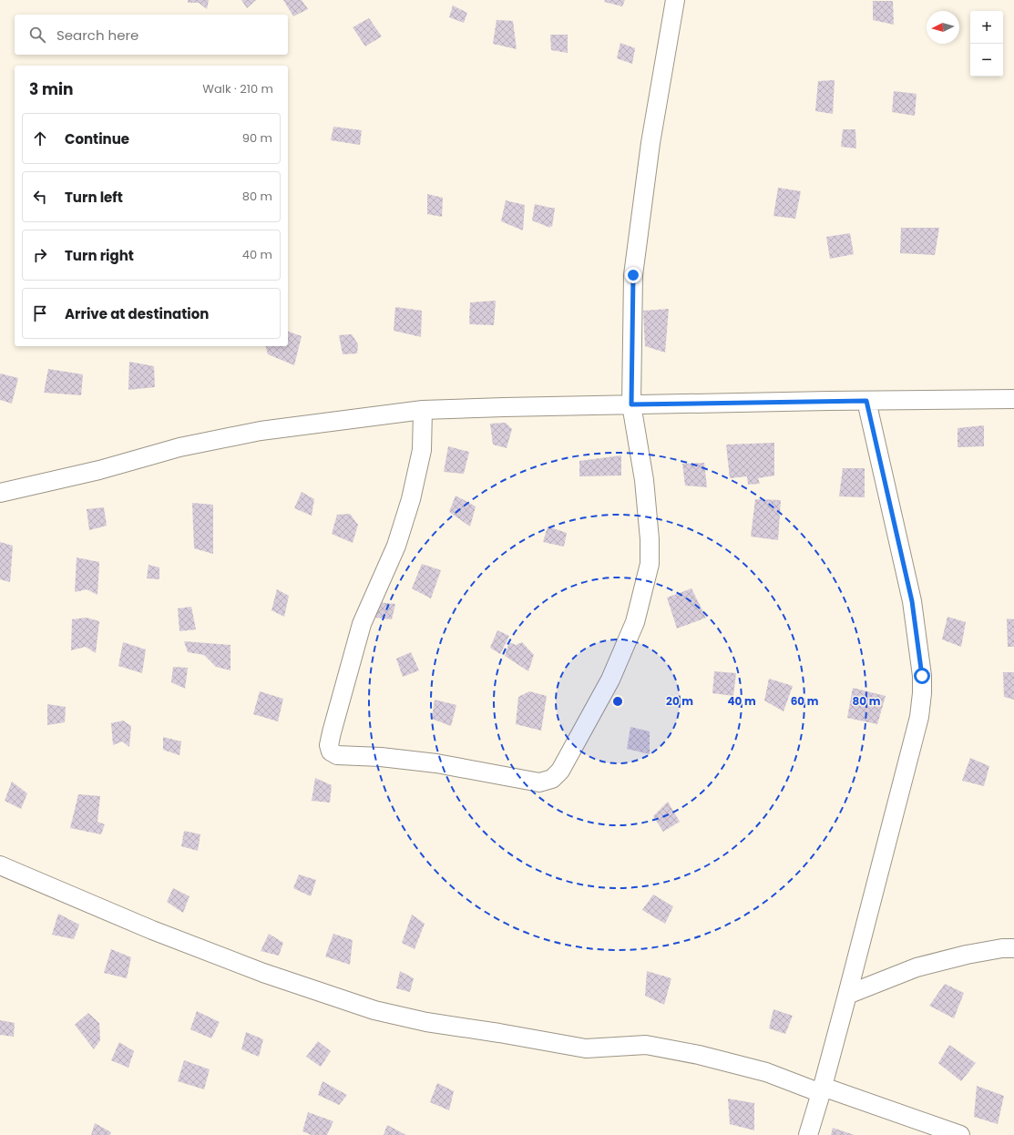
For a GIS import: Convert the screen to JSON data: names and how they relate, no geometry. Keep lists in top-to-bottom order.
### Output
{
  "north": "left",
  "page": {
    "map_buttons": ["+", "−"],
    "search": "Search here",
    "heading": ["3 min", "Walk · 210 m"],
    "list": [
      ["Continue", "90 m"],
      ["Turn left", "80 m"],
      ["Turn right", "40 m"],
      "Arrive at destination"
    ]
  },
  "rings": [
    "20 m",
    "40 m",
    "60 m",
    "80 m"
  ]
}
